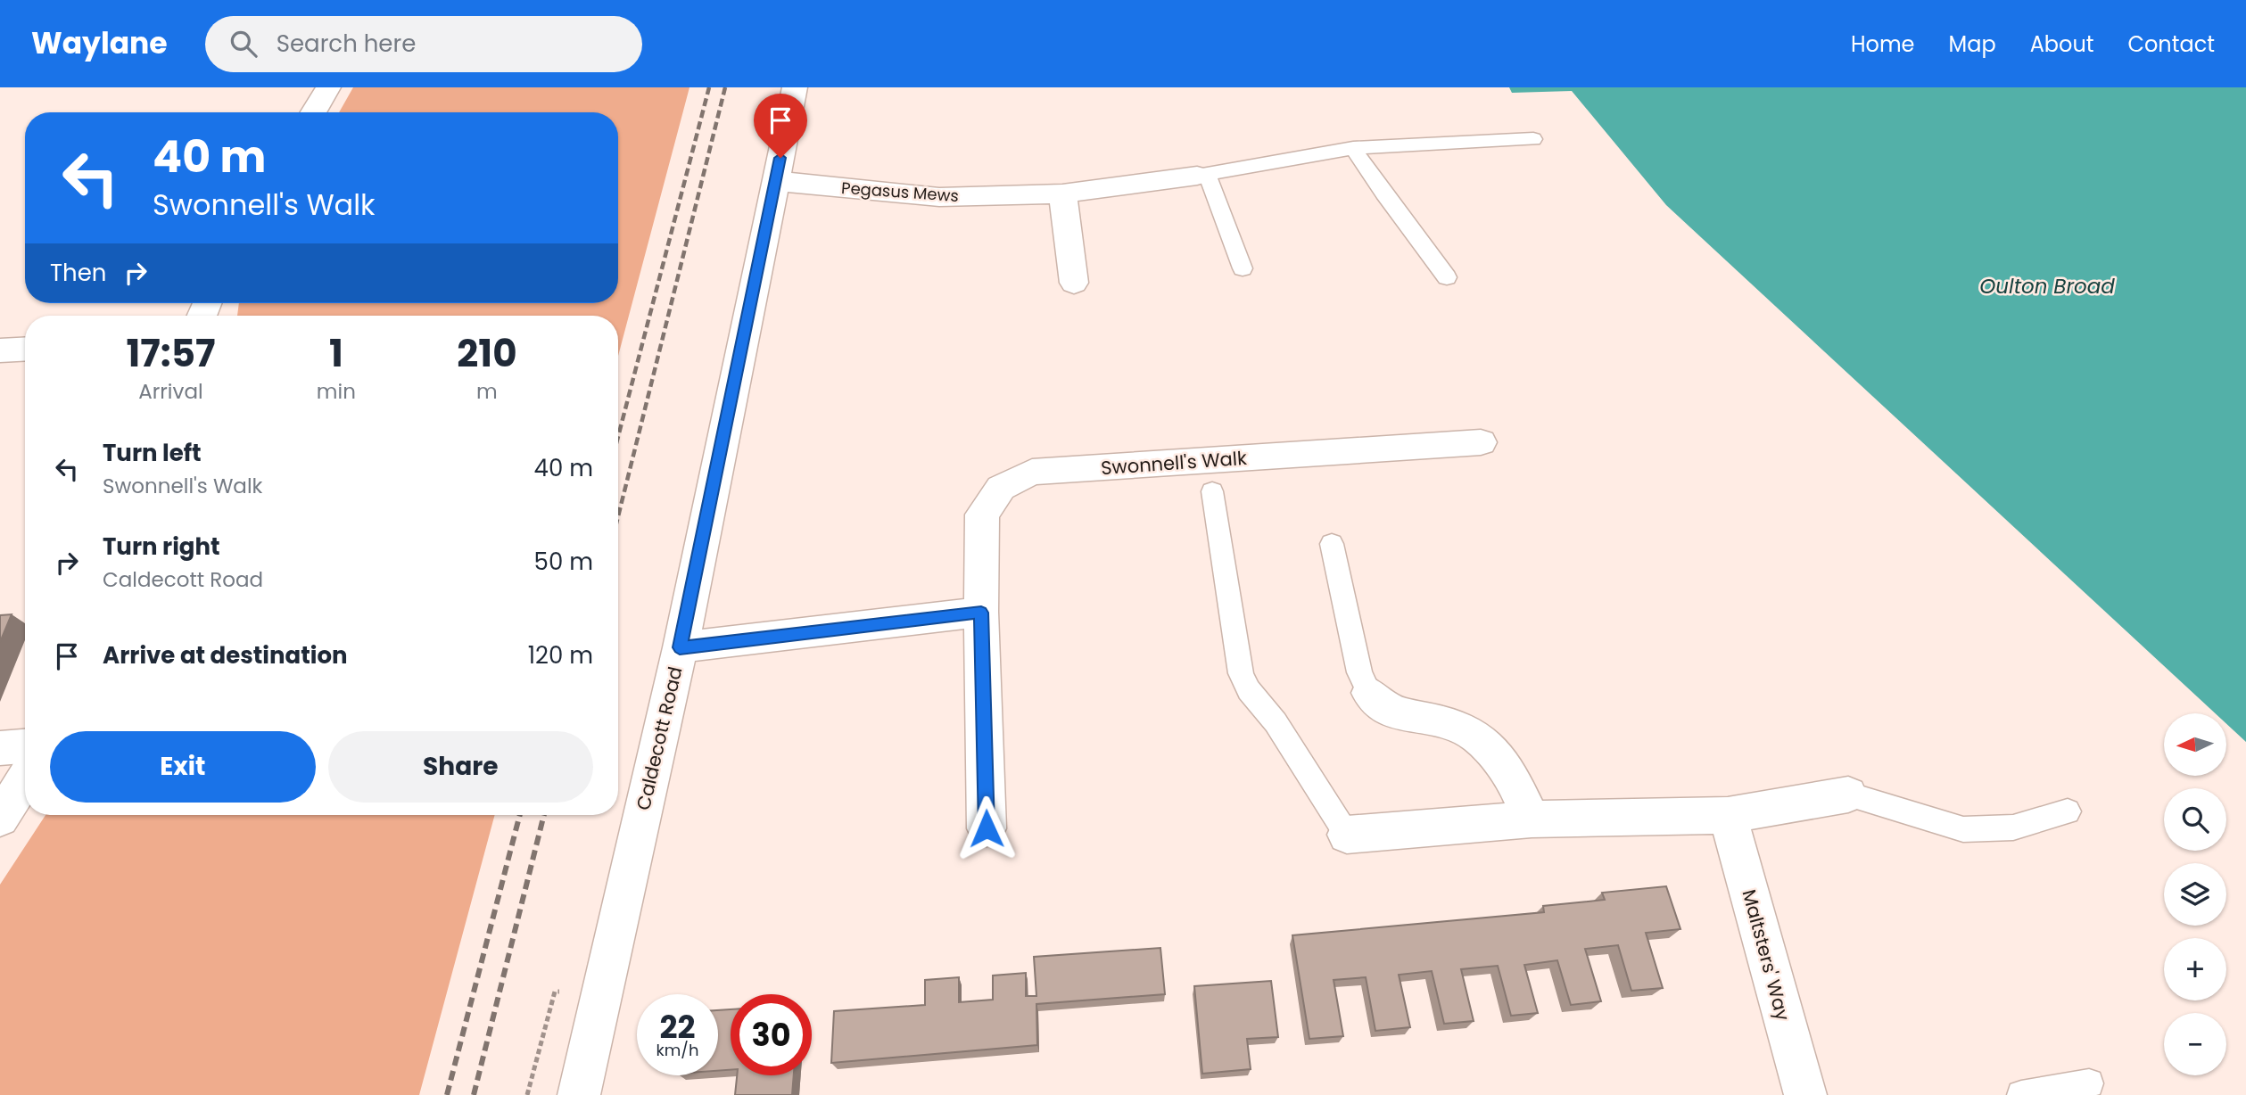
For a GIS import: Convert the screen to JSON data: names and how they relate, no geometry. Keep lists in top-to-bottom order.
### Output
{
  "streets": {
    "street": [
      "Pegasus Mews",
      "Swonnell's Walk",
      "Caldecott Road",
      "Maltsters' Way"
    ]
  },
  "crossings": [
    ["Pegasus Mews", "Caldecott Road"]
  ],
  "water": ["Oulton Broad"],
  "north": "left",
  "page": {
    "header": "Waylane",
    "search": "Search here",
    "nav": [
      "Home",
      "Map",
      "About",
      "Contact"
    ],
    "turn": ["40 m", "Swonnell's Walk"],
    "then": "Then",
    "eta": [
      "17:57",
      "Arrival",
      "1",
      "min",
      "210",
      "m"
    ],
    "list": [
      {
        "name": "Turn left",
        "note": "Swonnell's Walk",
        "value": "40 m"
      },
      {
        "name": "Turn right",
        "note": "Caldecott Road",
        "value": "50 m"
      },
      {
        "name": "Arrive at destination",
        "value": "120 m"
      }
    ],
    "map_buttons": ["+", "−"],
    "buttons": ["Exit", "Share"],
    "speed": "22 km/h",
    "limit": "30"
  }
}
